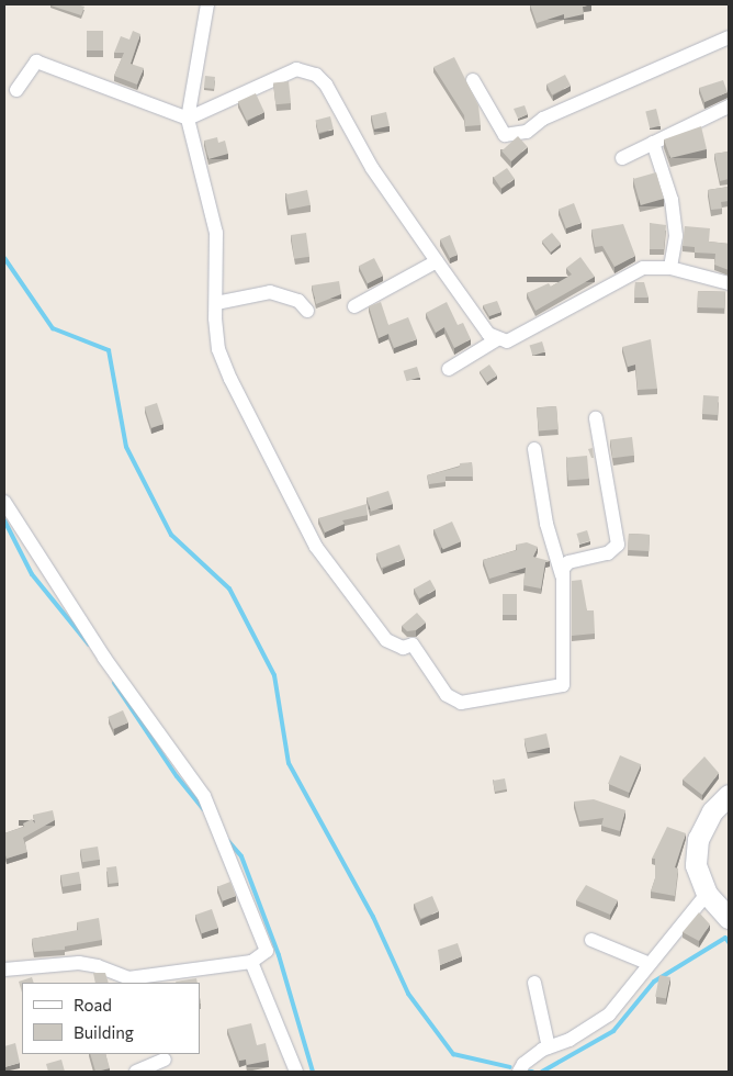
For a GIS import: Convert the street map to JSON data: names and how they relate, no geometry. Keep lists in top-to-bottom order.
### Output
{
  "legend": ["Road", "Building"]
}
